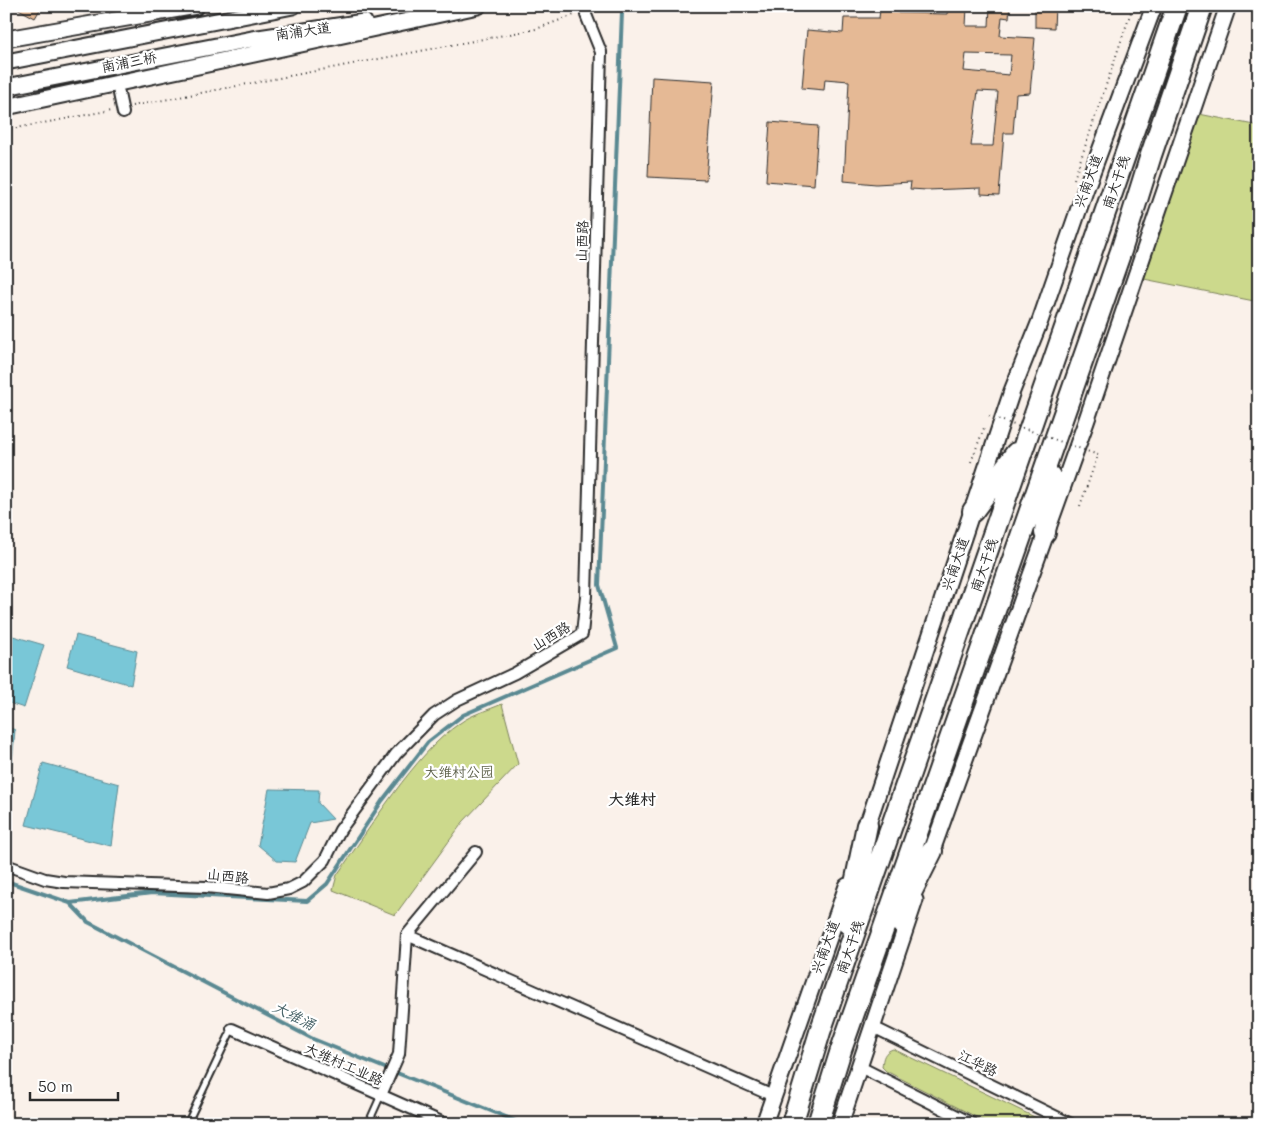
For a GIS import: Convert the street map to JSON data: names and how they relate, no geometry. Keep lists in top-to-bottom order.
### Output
{
  "streets": {
    "highway": ["南大干线"],
    "main road": ["南浦大道", "南浦三桥", "兴南大道"],
    "street": ["山西路", "江华路", "大维村工业路"]
  },
  "crossings": [
    ["南浦大道", "南浦三桥"]
  ],
  "districts": ["大维村"],
  "water": ["大维涌"],
  "parks": ["大维村公园"],
  "scale_bar": "50 m"
}
